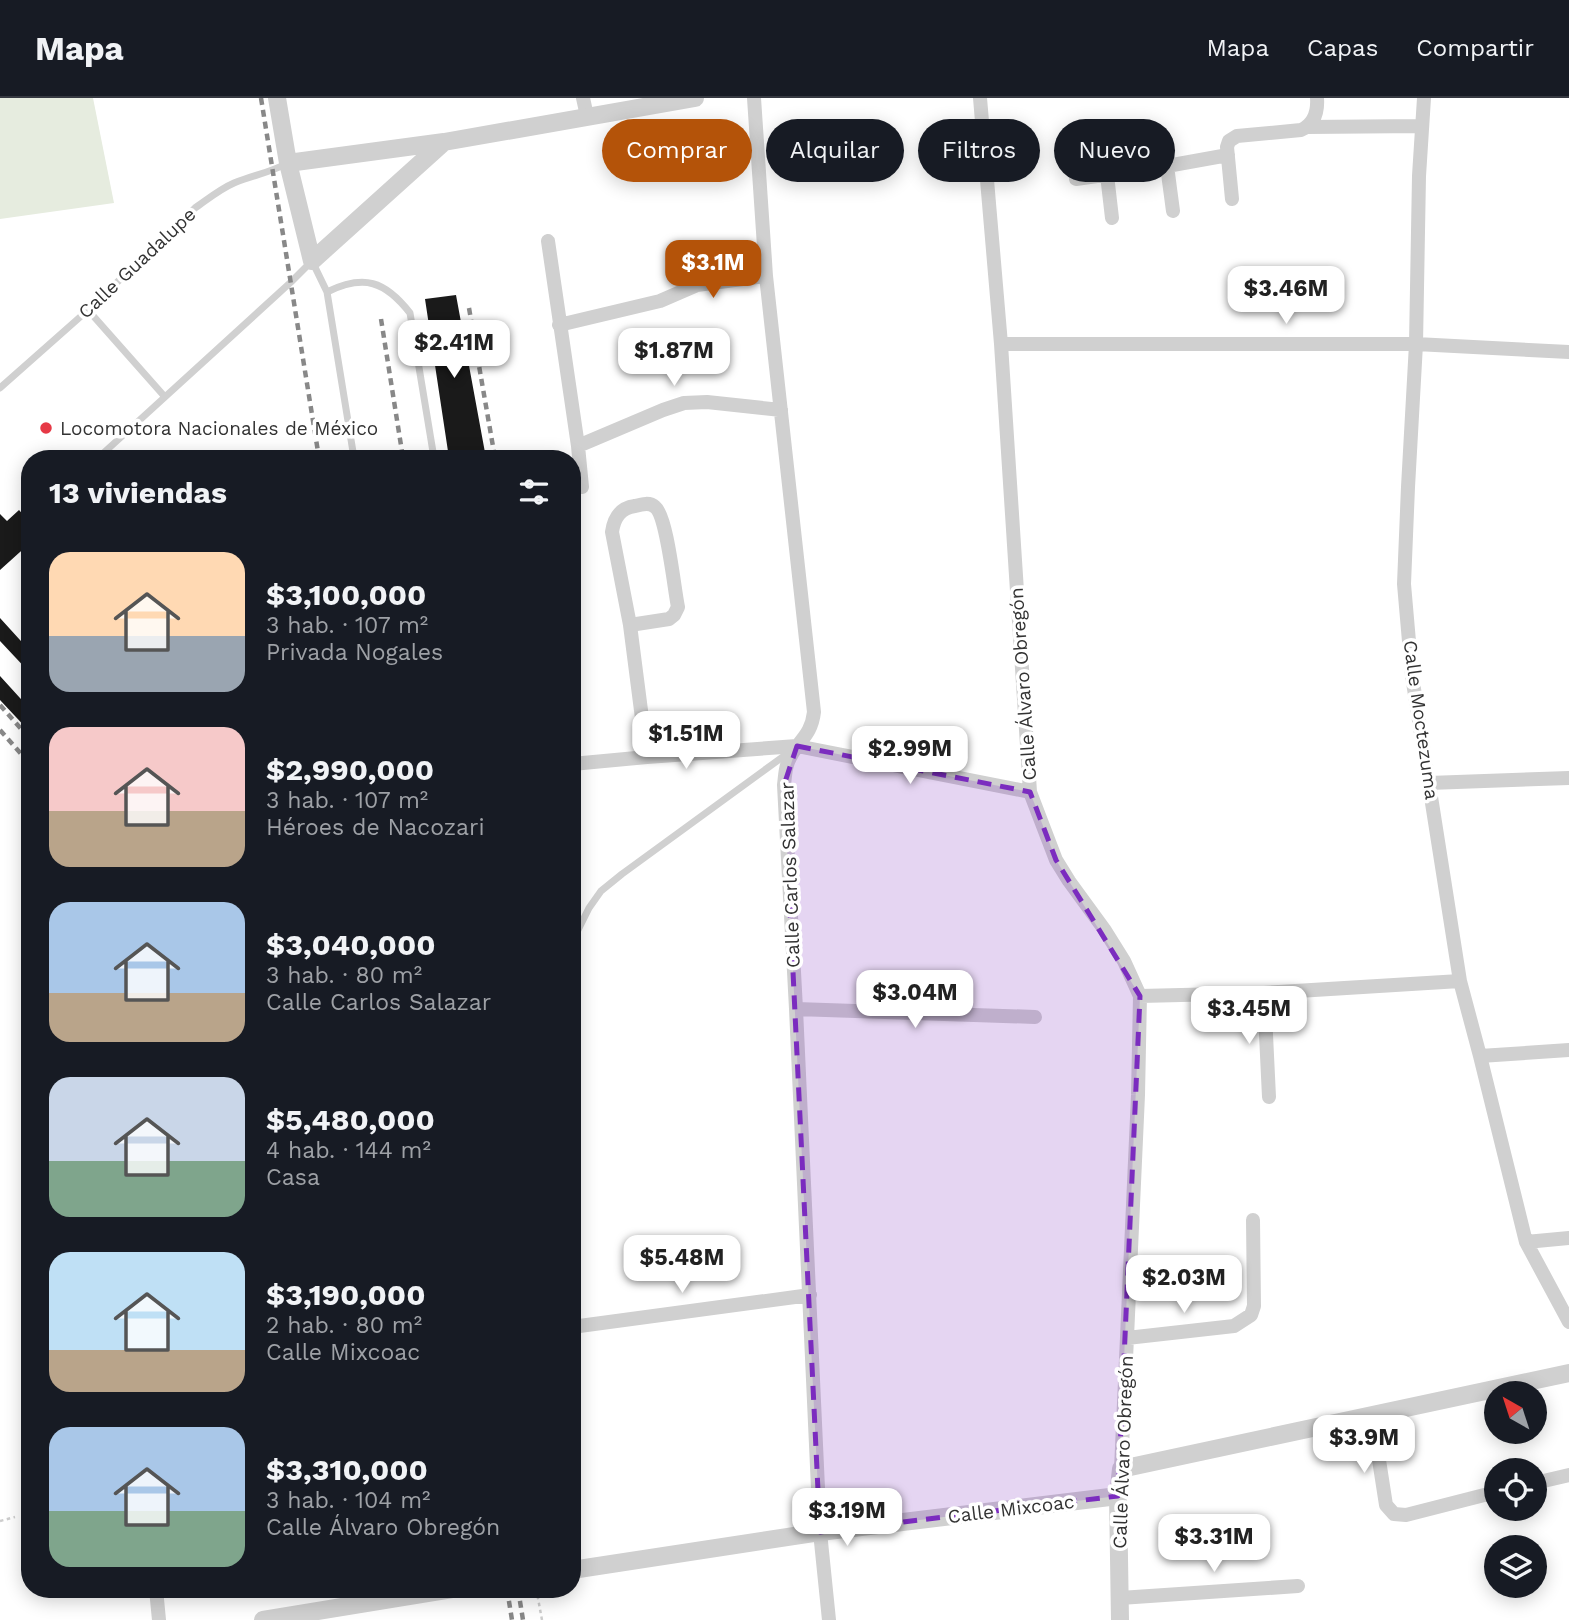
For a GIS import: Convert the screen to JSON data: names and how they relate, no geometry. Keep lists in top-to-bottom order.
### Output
{
  "streets": {
    "street": [
      "Calle Álvaro Obregón",
      "Calle Moctezuma",
      "Calle Carlos Salazar",
      "Calle Mixcoac"
    ],
    "lane": ["Calle Guadalupe"]
  },
  "crossings": [
    ["Calle Álvaro Obregón", "Calle Mixcoac"],
    ["Calle Carlos Salazar", "Calle Mixcoac"]
  ],
  "places": ["Locomotora Nacionales de México"],
  "north": "top left",
  "page": {
    "header": "Mapa",
    "nav": ["Mapa", "Capas", "Compartir"],
    "chip": [
      "Comprar",
      "Alquilar",
      "Filtros",
      "Nuevo"
    ],
    "price": [
      "$3.1M",
      "$3.46M",
      "$2.41M",
      "$1.87M",
      "$1.51M",
      "$2.99M",
      "$3.04M",
      "$3.45M",
      "$5.48M",
      "$2.03M",
      "$3.9M",
      "$3.19M",
      "$3.31M"
    ],
    "heading": "13 viviendas",
    "list": [
      {
        "name": "$3,100,000",
        "note": "3 hab. · 107 m² · Privada Nogales"
      },
      {
        "name": "$2,990,000",
        "note": "3 hab. · 107 m² · Héroes de Nacozari"
      },
      {
        "name": "$3,040,000",
        "note": "3 hab. · 80 m² · Calle Carlos Salazar"
      },
      {
        "name": "$5,480,000",
        "note": "4 hab. · 144 m² · Casa"
      },
      {
        "name": "$3,190,000",
        "note": "2 hab. · 80 m² · Calle Mixcoac"
      },
      {
        "name": "$3,310,000",
        "note": "3 hab. · 104 m² · Calle Álvaro Obregón"
      }
    ]
  }
}
